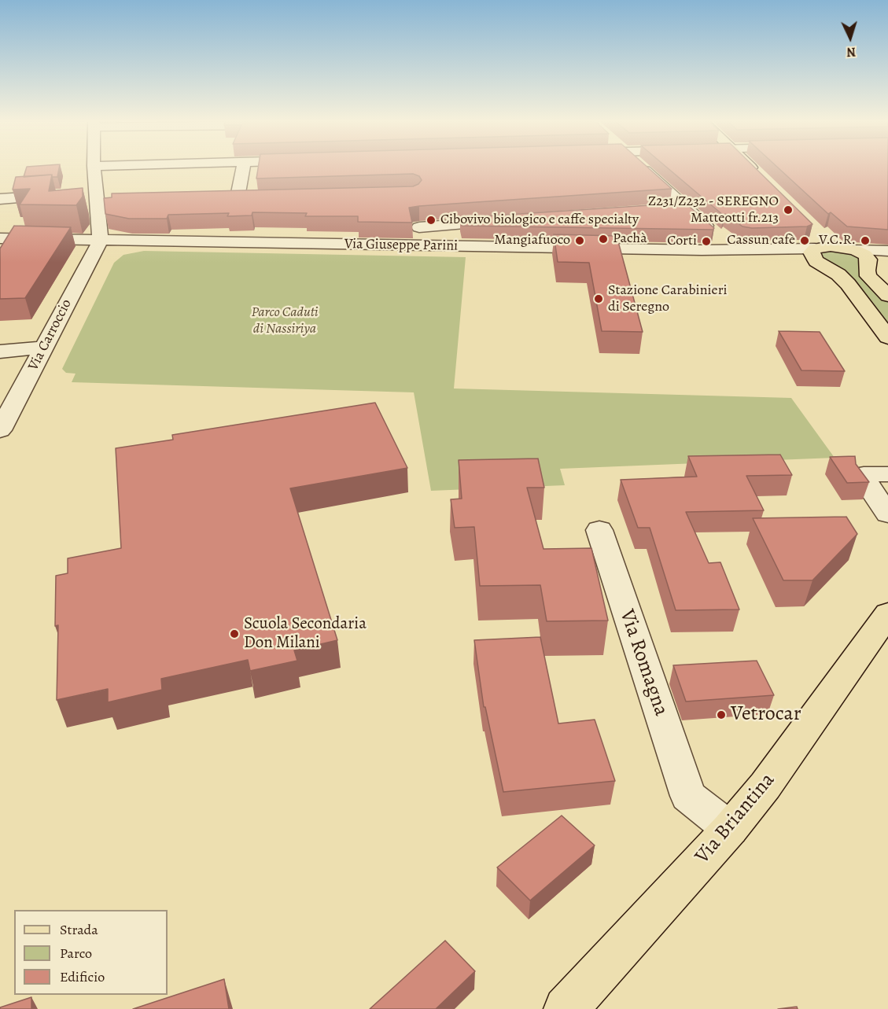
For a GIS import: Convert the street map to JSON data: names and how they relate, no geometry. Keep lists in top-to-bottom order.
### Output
{
  "streets": {
    "main road": ["Via Briantina"],
    "street": ["Via Giuseppe Parini", "Via Carroccio", "Via Romagna"]
  },
  "crossings": [
    ["Via Giuseppe Parini", "Via Carroccio"],
    ["Via Romagna", "Via Briantina"]
  ],
  "parks": ["Parco Caduti di Nassiriya"],
  "places": [
    "Z231/Z232 - SEREGNO Matteotti fr.213",
    "Cibovivo biologico e caffe specialty",
    "Pachà",
    "Mangiafuoco",
    "Cassun cafè",
    "V.C.R.",
    "Corti",
    "Stazione Carabinieri di Seregno",
    "Scuola Secondaria Don Milani",
    "Vetrocar"
  ],
  "legend": ["Strada", "Parco", "Edificio"],
  "north": "bottom"
}
